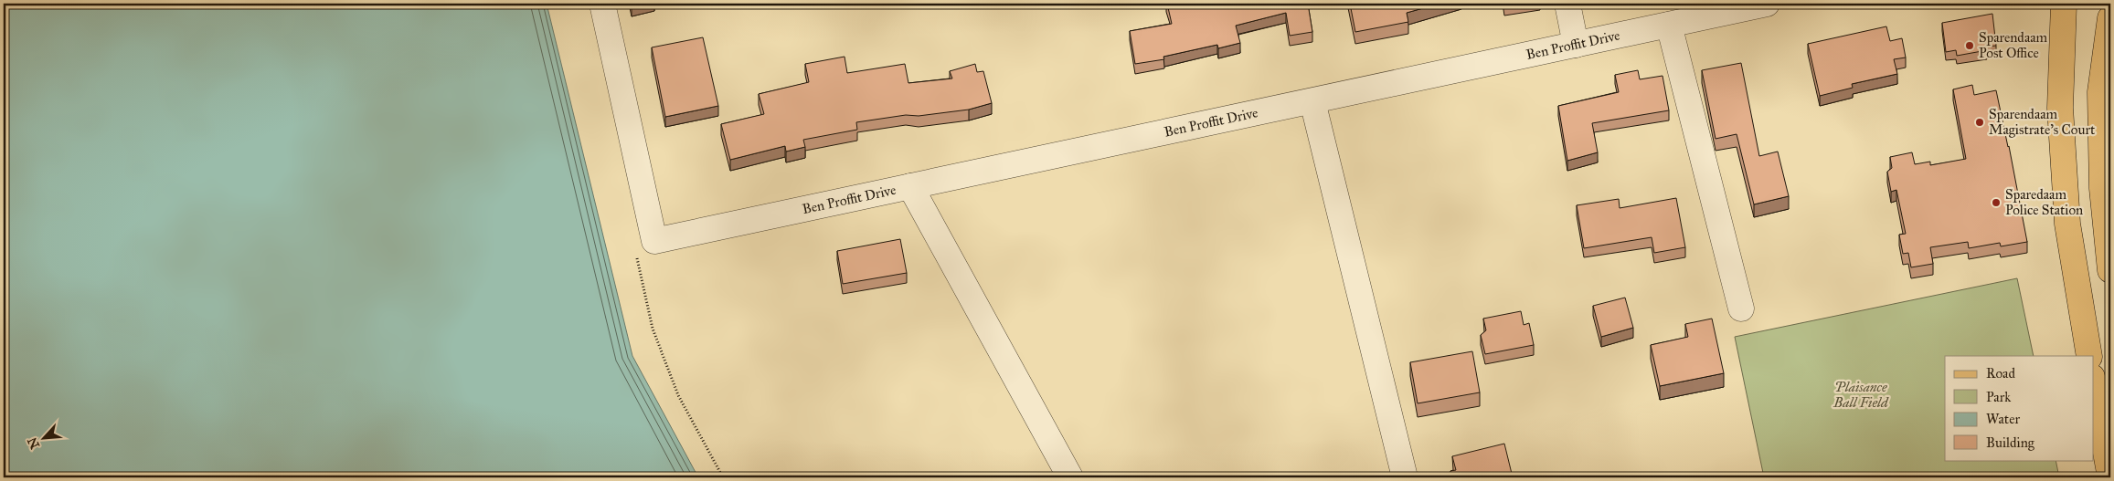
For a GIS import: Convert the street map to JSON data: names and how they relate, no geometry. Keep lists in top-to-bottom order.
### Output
{
  "streets": {
    "street": ["Ben Proffit Drive"]
  },
  "parks": ["Plaisance Ball Field"],
  "places": ["Sparendaam Post Office", "Sparendaam Magistrate's Court", "Sparedaam Police Station"],
  "legend": [
    "Road",
    "Park",
    "Water",
    "Building"
  ],
  "north": "bottom left"
}
